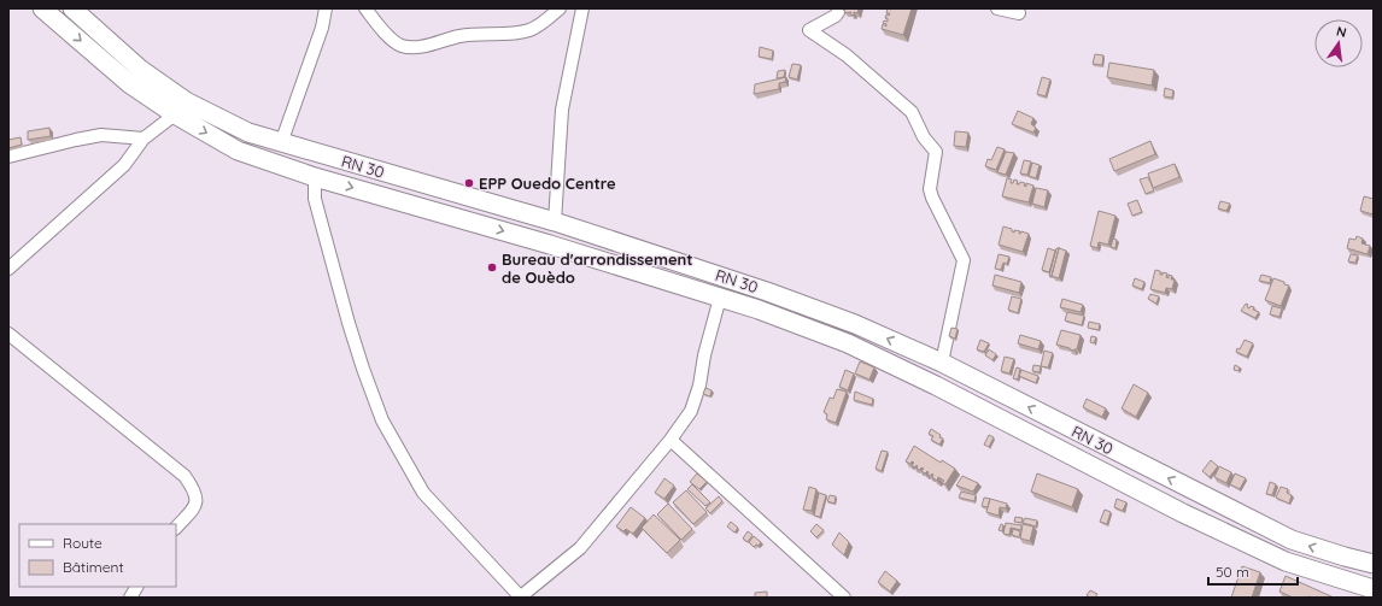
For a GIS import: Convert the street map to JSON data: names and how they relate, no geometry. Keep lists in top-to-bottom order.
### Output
{
  "streets": {
    "main road": ["RN 30"]
  },
  "places": ["EPP Ouedo Centre", "Bureau d'arrondissement de Ouèdo"],
  "legend": ["Route", "Bâtiment"],
  "scale_bar": "50 m",
  "north": "top"
}
